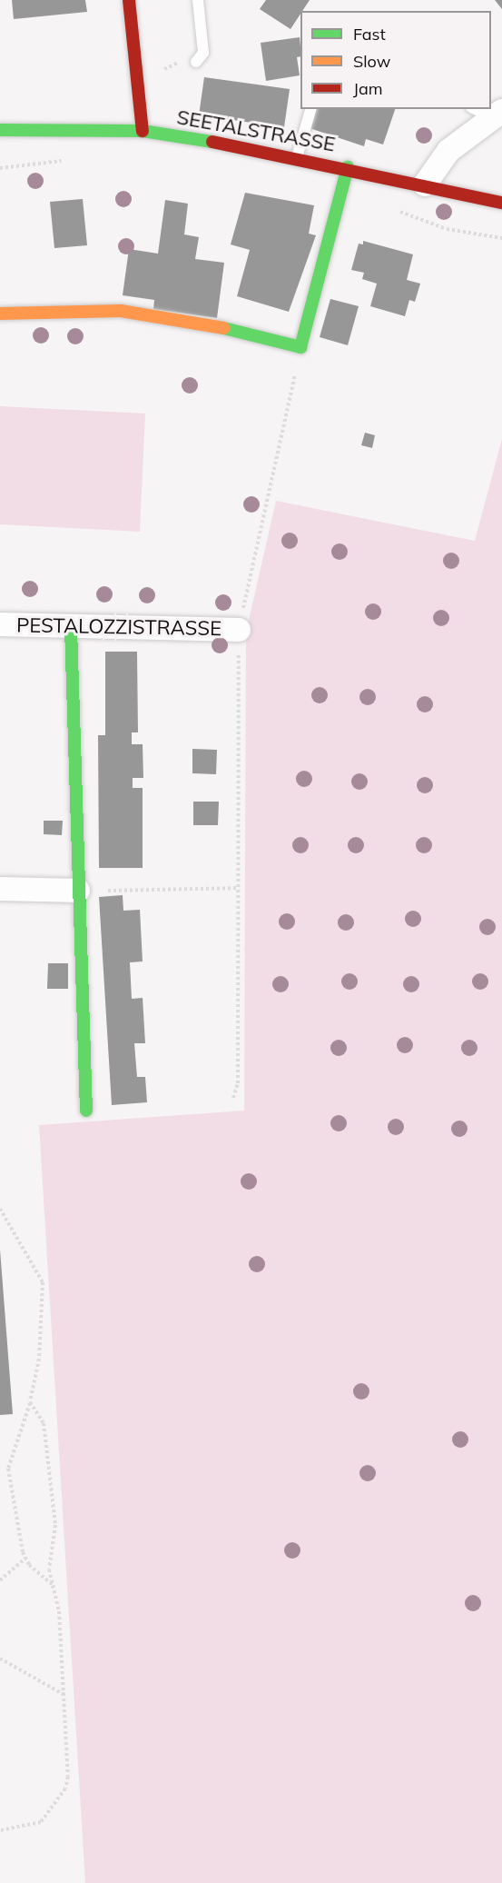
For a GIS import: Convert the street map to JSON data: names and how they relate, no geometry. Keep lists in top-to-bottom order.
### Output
{
  "streets": {
    "street": ["SEETALSTRASSE", "PESTALOZZISTRASSE"]
  },
  "legend": ["Fast", "Slow", "Jam"]
}
